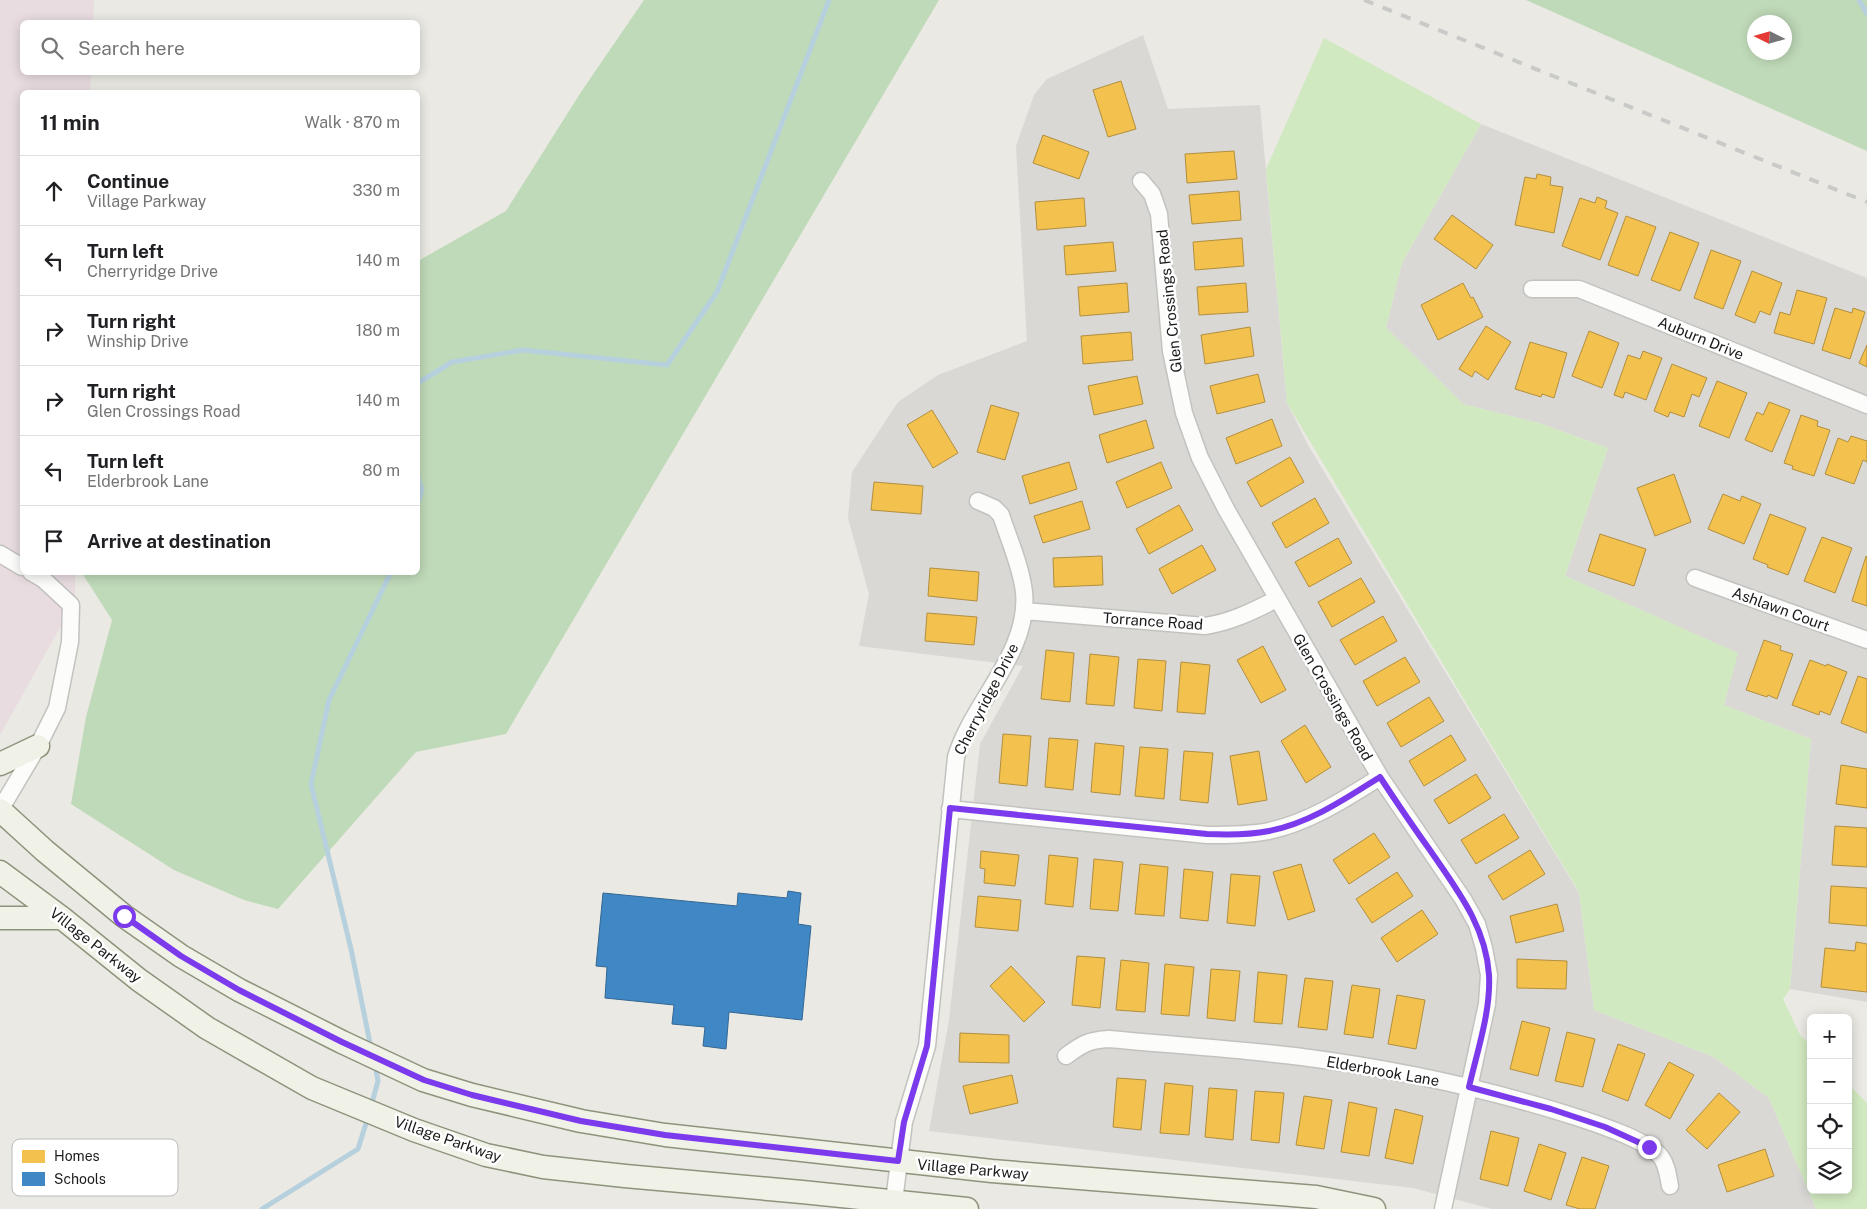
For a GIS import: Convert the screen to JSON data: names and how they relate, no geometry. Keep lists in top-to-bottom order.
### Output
{
  "streets": {
    "main road": ["Village Parkway"],
    "street": [
      "Glen Crossings Road",
      "Auburn Drive",
      "Ashlawn Court",
      "Torrance Road",
      "Cherryridge Drive",
      "Elderbrook Lane"
    ]
  },
  "crossings": [
    ["Glen Crossings Road", "Torrance Road"],
    ["Glen Crossings Road", "Elderbrook Lane"],
    ["Torrance Road", "Cherryridge Drive"],
    ["Cherryridge Drive", "Village Parkway"]
  ],
  "legend": ["Homes", "Schools"],
  "north": "left",
  "page": {
    "search": "Search here",
    "heading": ["11 min", "Walk · 870 m"],
    "list": [
      ["Continue", "Village Parkway", "330 m"],
      ["Turn left", "Cherryridge Drive", "140 m"],
      ["Turn right", "Winship Drive", "180 m"],
      ["Turn right", "Glen Crossings Road", "140 m"],
      ["Turn left", "Elderbrook Lane", "80 m"],
      "Arrive at destination"
    ],
    "map_buttons": ["+", "−"]
  }
}
